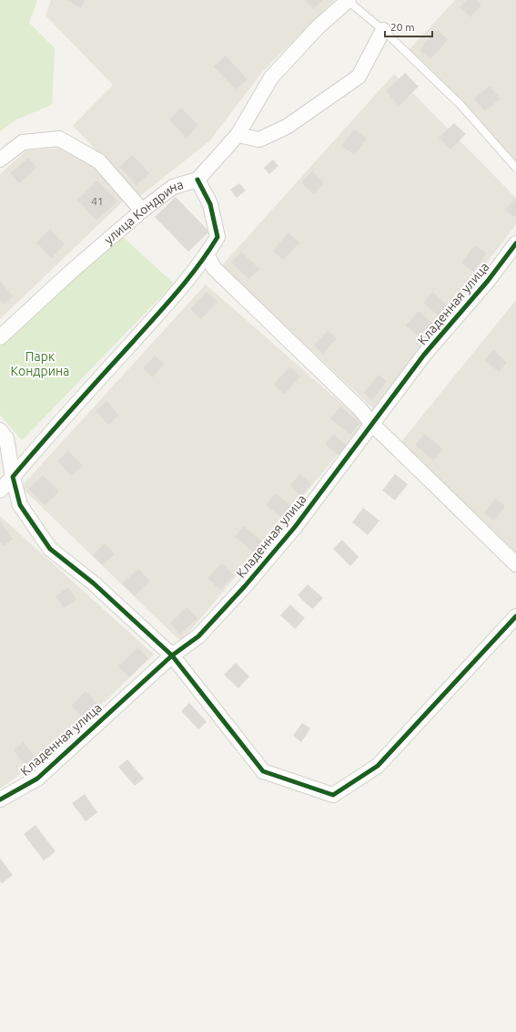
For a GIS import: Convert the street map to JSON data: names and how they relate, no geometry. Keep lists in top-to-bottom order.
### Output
{
  "streets": {
    "street": ["улица Кондрина", "Кладенная улица"]
  },
  "parks": ["Парк Кондрина"],
  "house_numbers": ["41"],
  "scale_bar": "20 m"
}
